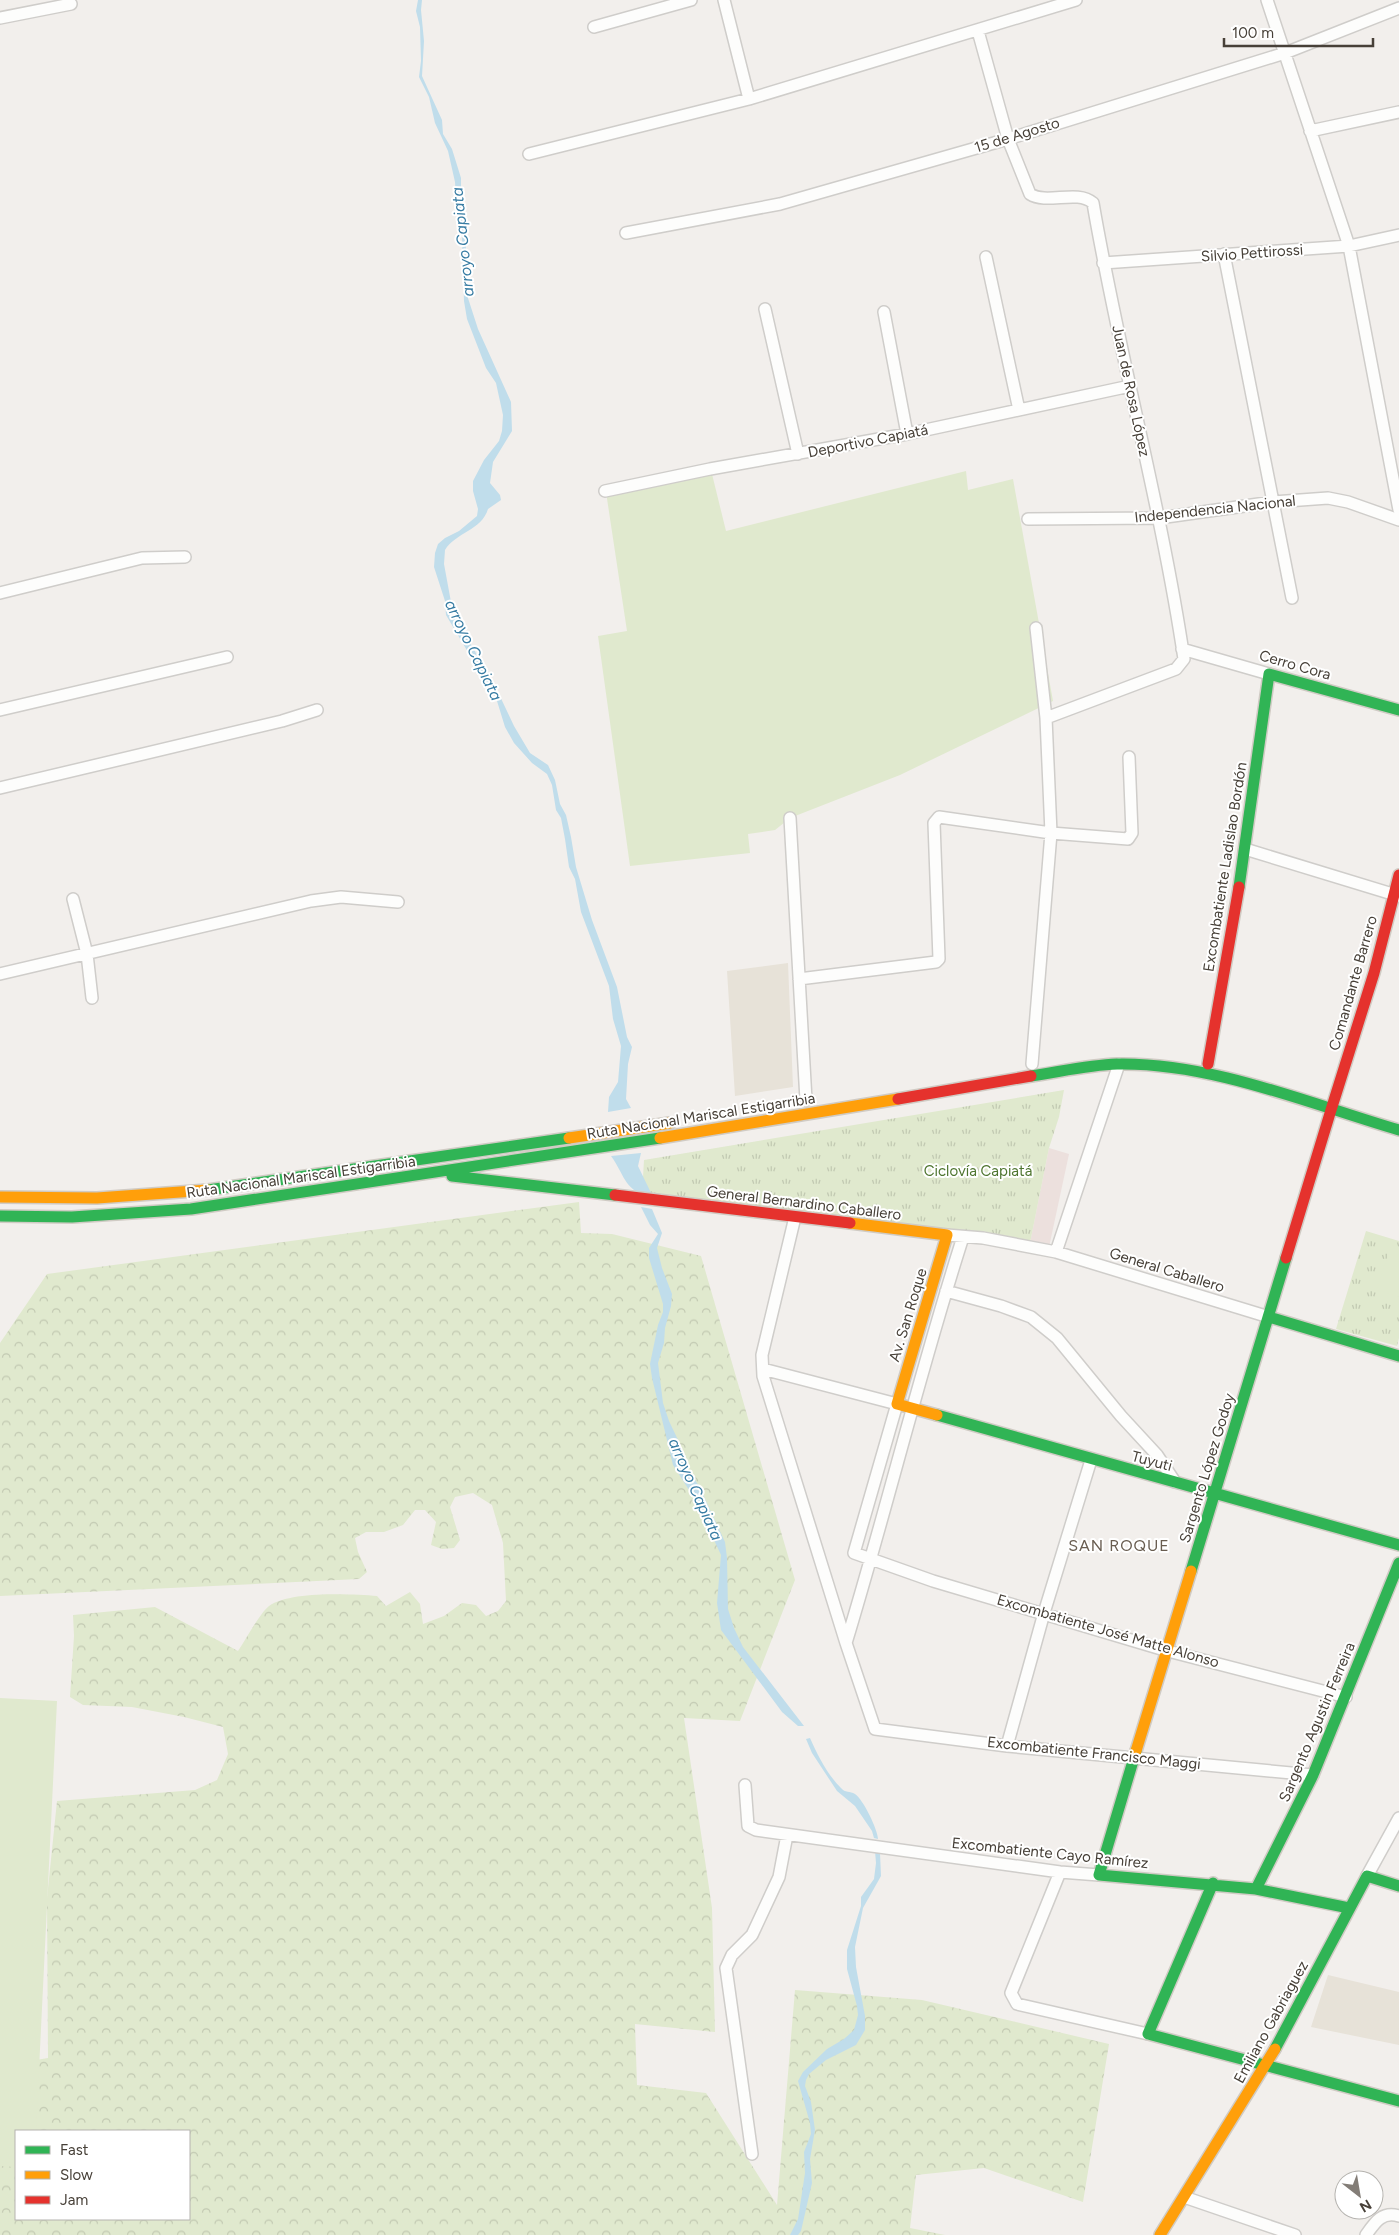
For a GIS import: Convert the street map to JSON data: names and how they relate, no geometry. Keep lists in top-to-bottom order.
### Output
{
  "streets": {
    "main road": [
      "Cerro Cora",
      "Excombatiente Ladislao Bordón",
      "Comandante Barrero",
      "Ruta Nacional Mariscal Estigarribia",
      "General Bernardino Caballero",
      "Av. San Roque",
      "Tuyuti",
      "Sargento López Godoy",
      "Sargento Agustin Ferreira",
      "Excombatiente Cayo Ramírez",
      "Emiliano Gabriaguez"
    ],
    "street": [
      "15 de Agosto",
      "Silvio Pettirossi",
      "Juan de Rosa López",
      "Deportivo Capiatá",
      "Independencia Nacional",
      "General Caballero",
      "Excombatiente José Matte Alonso",
      "Excombatiente Francisco Maggi"
    ]
  },
  "crossings": [
    ["15 de Agosto", "Juan de Rosa López"],
    ["Silvio Pettirossi", "Juan de Rosa López"],
    ["Juan de Rosa López", "Deportivo Capiatá"],
    ["Juan de Rosa López", "Independencia Nacional"],
    ["Juan de Rosa López", "Cerro Cora"],
    ["Cerro Cora", "Excombatiente Ladislao Bordón"],
    ["Comandante Barrero", "Sargento López Godoy"],
    ["Ruta Nacional Mariscal Estigarribia", "General Bernardino Caballero"],
    ["Ruta Nacional Mariscal Estigarribia", "Sargento López Godoy"],
    ["General Bernardino Caballero", "General Caballero"],
    ["General Bernardino Caballero", "Av. San Roque"],
    ["General Caballero", "Av. San Roque"],
    ["General Caballero", "Sargento López Godoy"],
    ["Av. San Roque", "Tuyuti"],
    ["Av. San Roque", "Excombatiente José Matte Alonso"],
    ["Tuyuti", "Sargento López Godoy"],
    ["Tuyuti", "Excombatiente José Matte Alonso"],
    ["Sargento López Godoy", "Excombatiente José Matte Alonso"],
    ["Sargento López Godoy", "Excombatiente Francisco Maggi"],
    ["Sargento López Godoy", "Excombatiente Cayo Ramírez"],
    ["Excombatiente José Matte Alonso", "Sargento Agustin Ferreira"],
    ["Sargento Agustin Ferreira", "Excombatiente Francisco Maggi"],
    ["Sargento Agustin Ferreira", "Excombatiente Cayo Ramírez"],
    ["Excombatiente Cayo Ramírez", "Emiliano Gabriaguez"]
  ],
  "districts": ["SAN ROQUE"],
  "water": ["arroyo Capiata"],
  "parks": ["Ciclovía Capiatá"],
  "legend": ["Fast", "Slow", "Jam"],
  "scale_bar": "100 m",
  "north": "bottom right"
}
